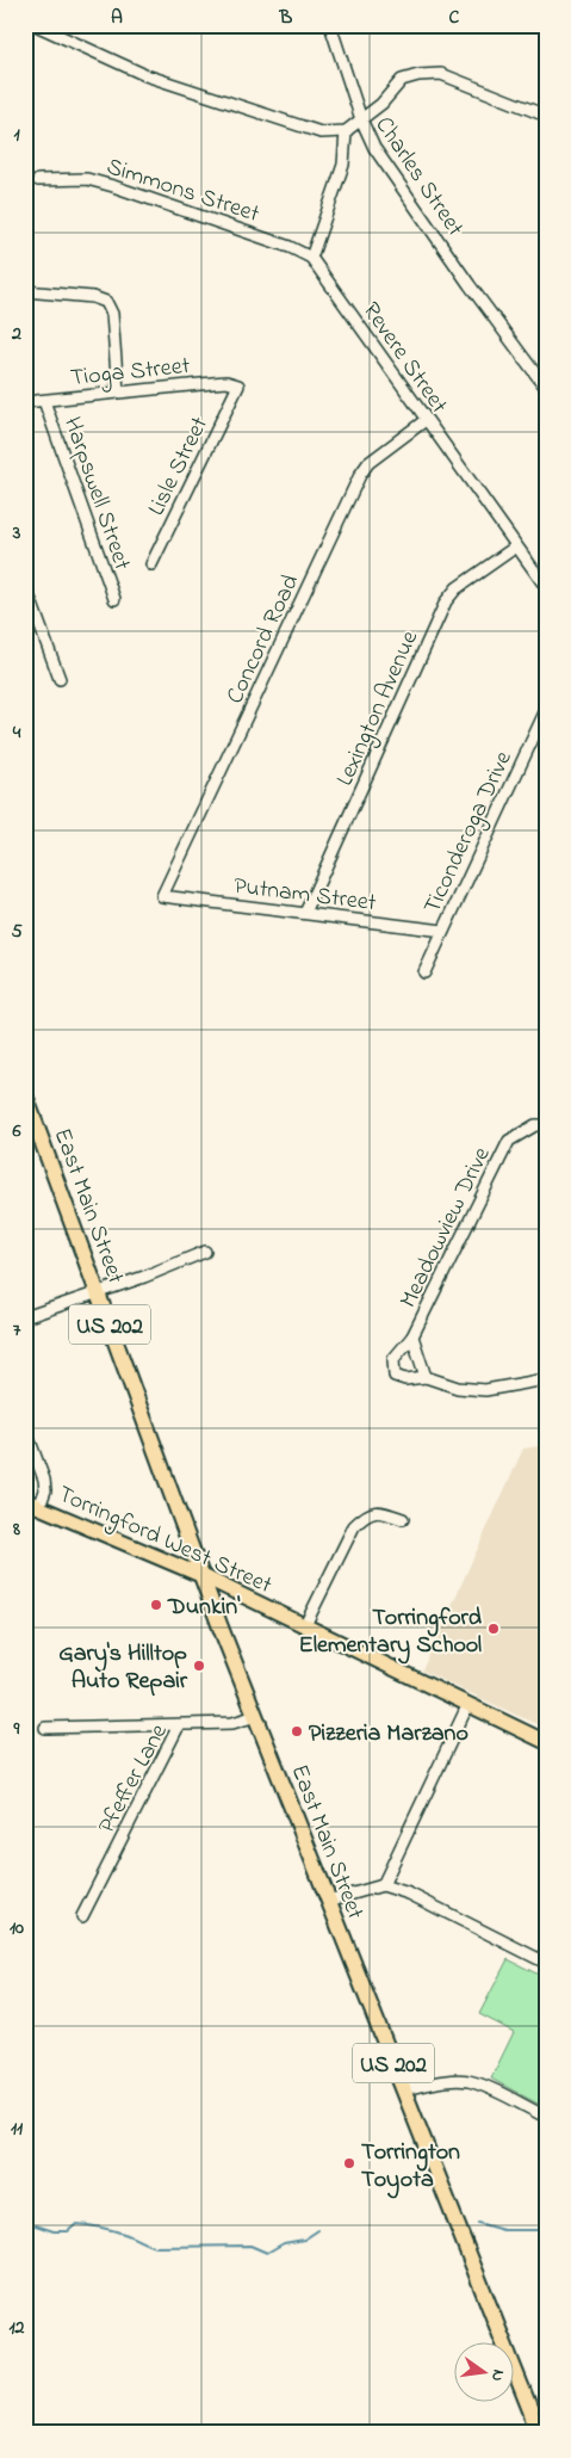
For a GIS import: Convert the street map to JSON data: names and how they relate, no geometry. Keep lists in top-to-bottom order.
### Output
{
  "streets": {
    "highway": ["East Main Street", "US 202"],
    "main road": ["Torringford West Street"],
    "street": [
      "Charles Street",
      "Simmons Street",
      "Revere Street",
      "Tioga Street",
      "Lisle Street",
      "Harpswell Street",
      "Concord Road",
      "Lexington Avenue",
      "Ticonderoga Drive",
      "Putnam Street",
      "Meadowview Drive",
      "Pfeffer Lane"
    ]
  },
  "crossings": [
    ["Simmons Street", "Revere Street"],
    ["Revere Street", "Concord Road"],
    ["Revere Street", "Lexington Avenue"],
    ["Tioga Street", "Lisle Street"],
    ["Tioga Street", "Harpswell Street"],
    ["Concord Road", "Putnam Street"],
    ["Lexington Avenue", "Putnam Street"],
    ["Ticonderoga Drive", "Putnam Street"],
    ["East Main Street", "Torringford West Street"],
    ["East Main Street", "Pfeffer Lane"]
  ],
  "places": [
    "Dunkin'",
    "Torringford Elementary School",
    "Gary's Hilltop Auto Repair",
    "Pizzeria Marzano",
    "Torrington Toyota"
  ],
  "north": "right",
  "grid": {
    "columns": ["A", "B", "C"],
    "rows": [
      "1",
      "2",
      "3",
      "4",
      "5",
      "6",
      "7",
      "8",
      "9",
      "10",
      "11",
      "12"
    ]
  }
}
